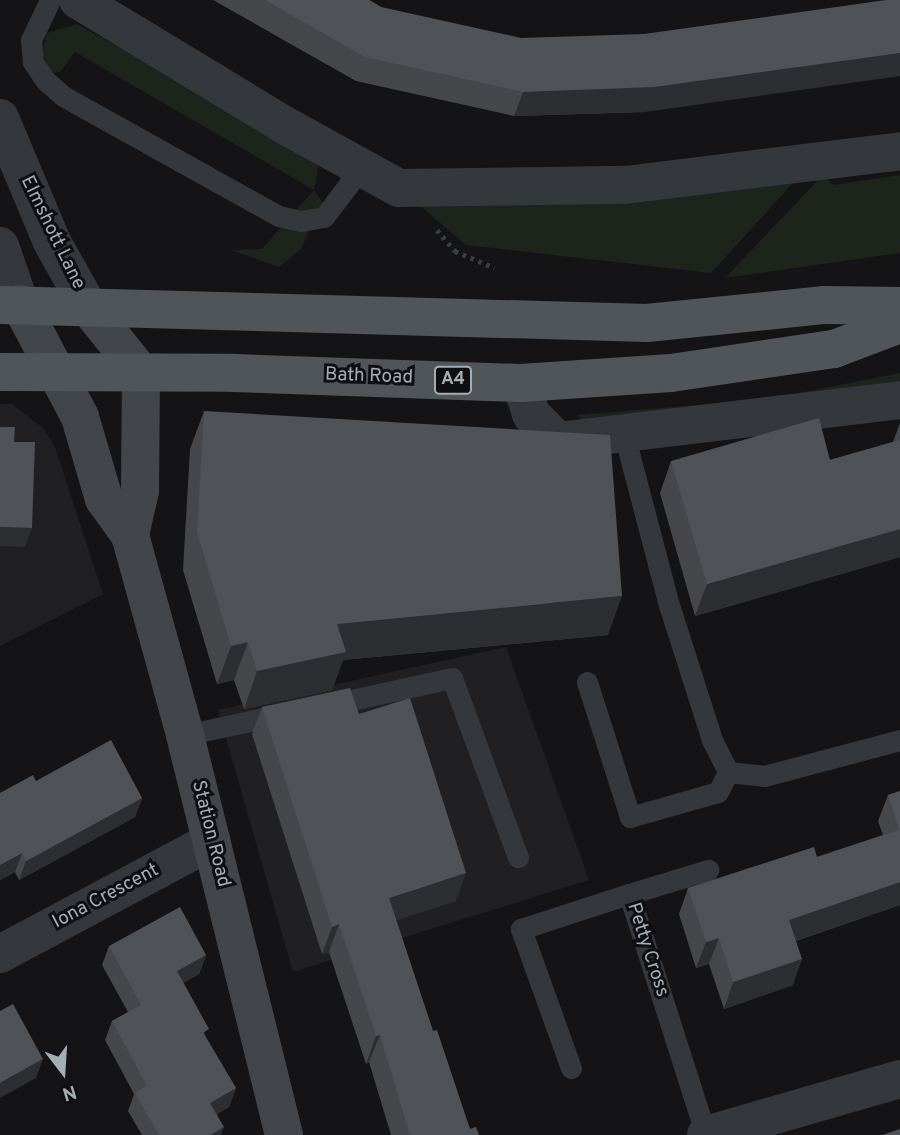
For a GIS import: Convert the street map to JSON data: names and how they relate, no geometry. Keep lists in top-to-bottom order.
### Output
{
  "streets": {
    "main road": ["Bath Road", "A4"],
    "street": ["Elmshott Lane", "Station Road", "Iona Crescent"],
    "lane": ["Petty Cross"]
  },
  "crossings": [
    ["Bath Road", "Station Road"],
    ["Station Road", "Iona Crescent"]
  ],
  "north": "bottom"
}
